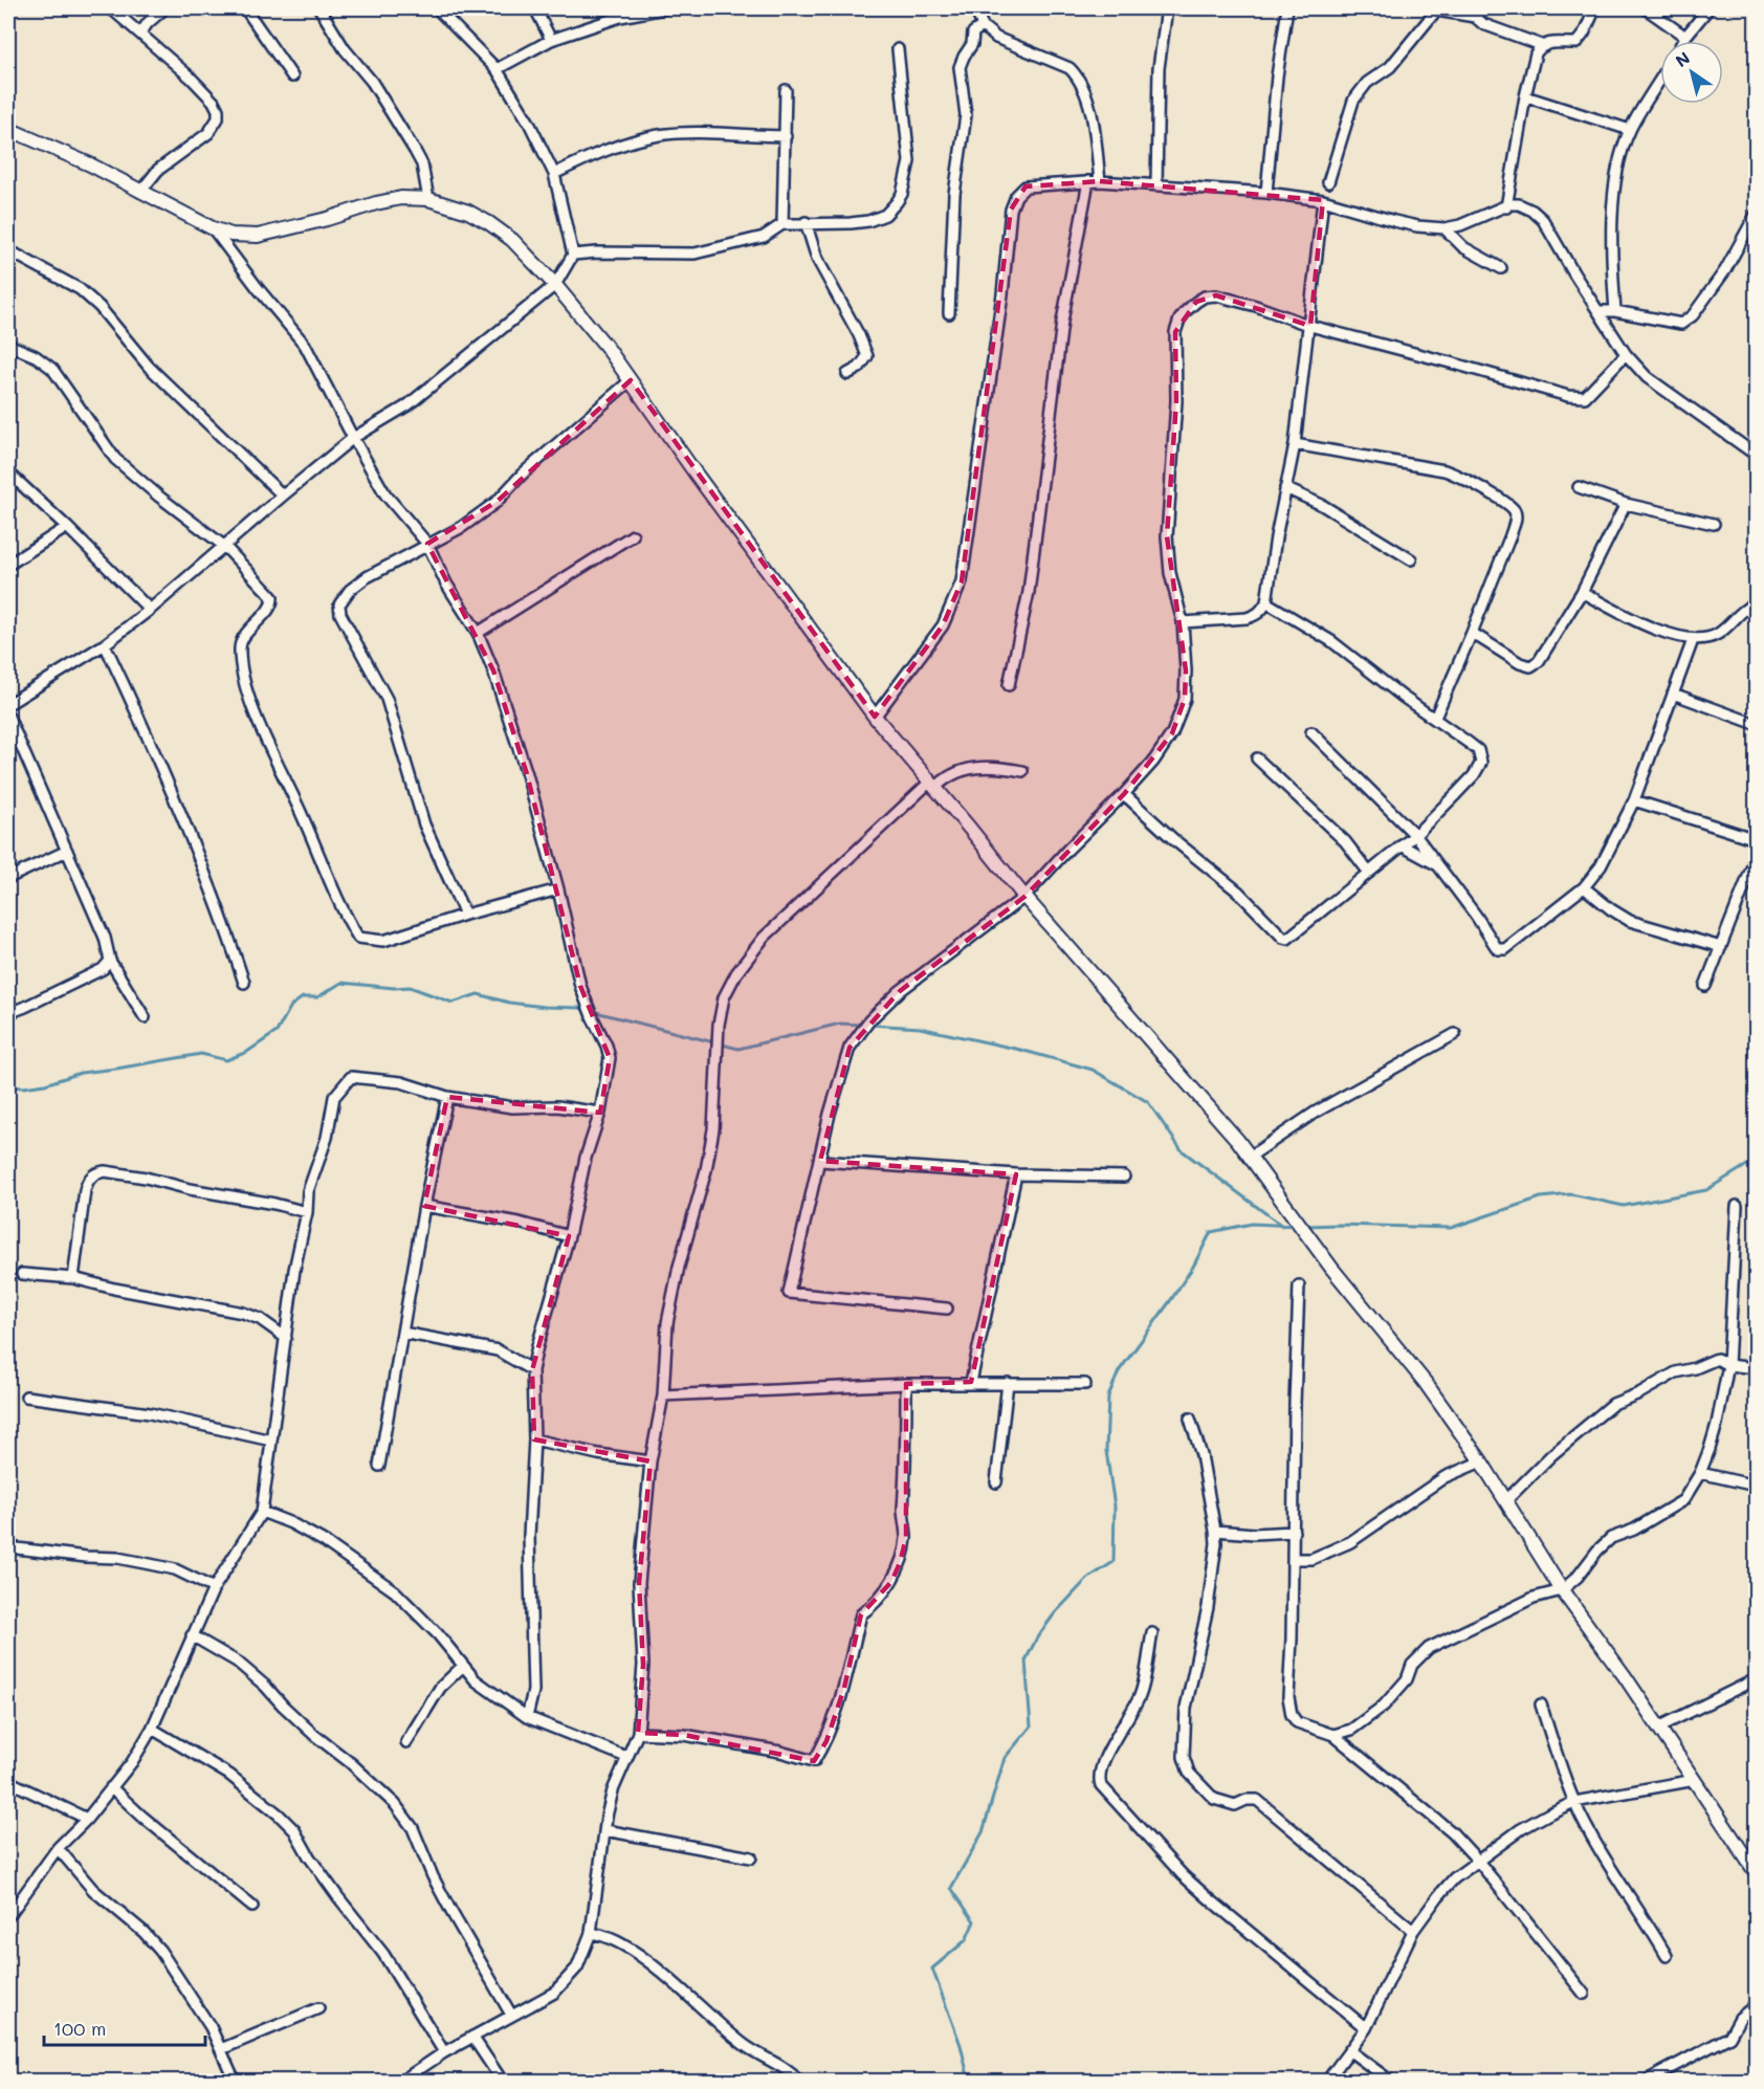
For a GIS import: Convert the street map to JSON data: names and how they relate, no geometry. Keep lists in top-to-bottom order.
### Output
{
  "scale_bar": "100 m",
  "north": "top left"
}
